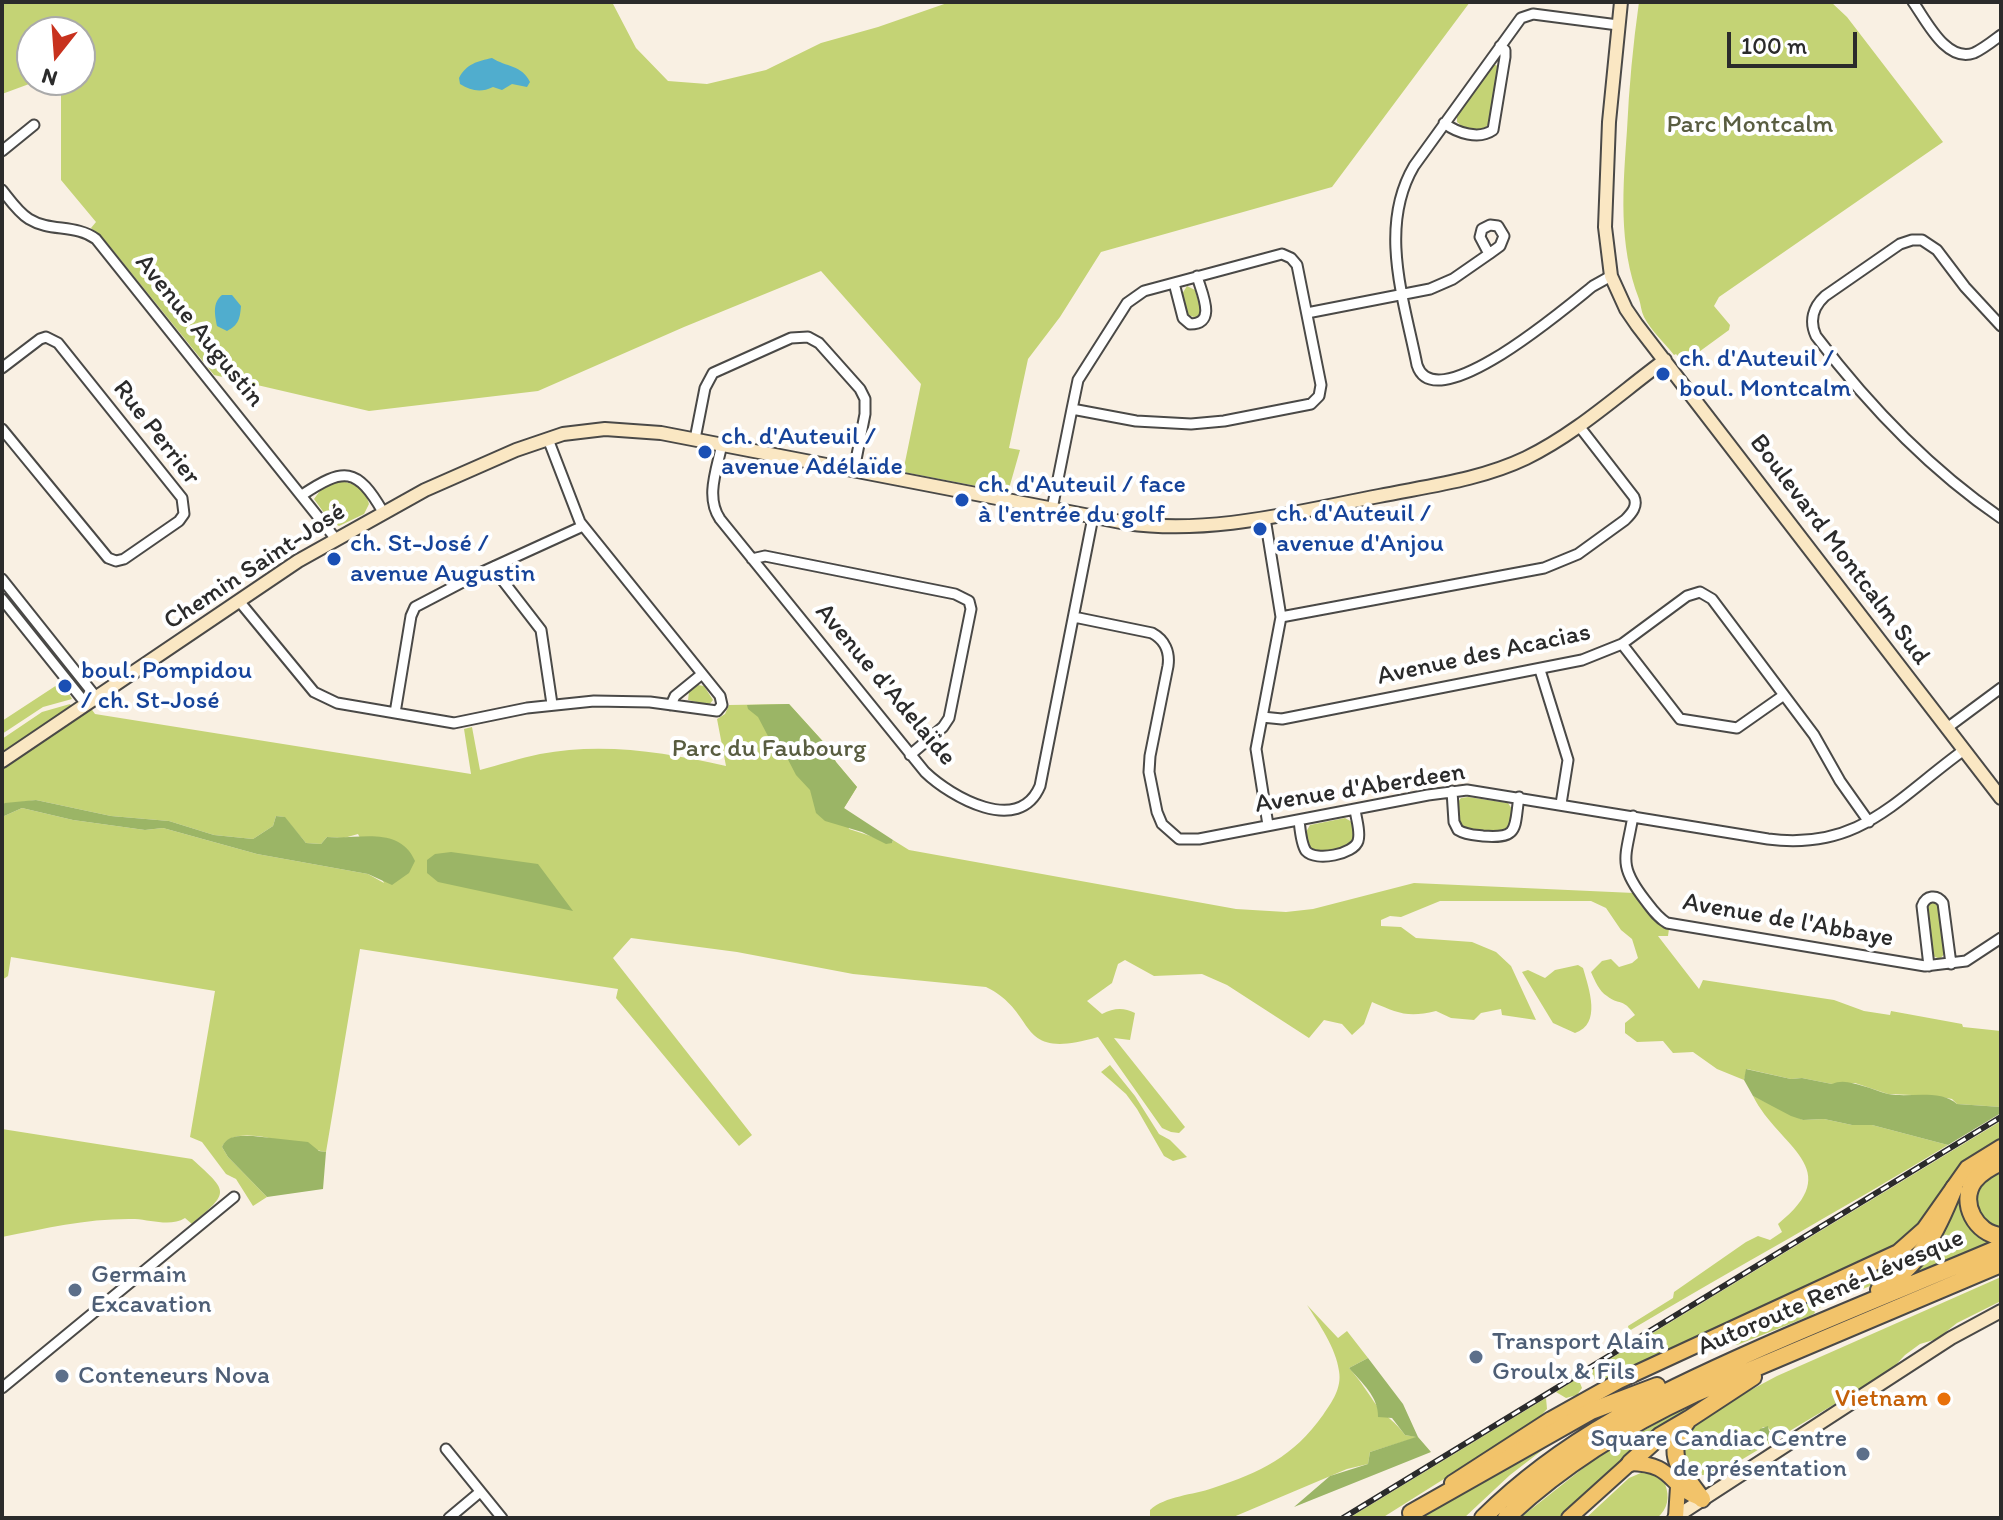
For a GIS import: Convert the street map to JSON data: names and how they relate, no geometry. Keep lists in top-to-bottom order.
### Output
{
  "streets": {
    "highway": ["Autoroute René-Lévesque"],
    "street": [
      "Avenue Augustin",
      "Rue Perrier",
      "Boulevard Montcalm Sud",
      "Chemin Saint-José",
      "Avenue des Acacias",
      "Avenue d'Adelaïde",
      "Avenue d'Aberdeen",
      "Avenue de l'Abbaye"
    ]
  },
  "crossings": [
    ["Avenue Augustin", "Chemin Saint-José"],
    ["Boulevard Montcalm Sud", "Chemin Saint-José"],
    ["Boulevard Montcalm Sud", "Avenue d'Aberdeen"],
    ["Chemin Saint-José", "Avenue d'Adelaïde"],
    ["Avenue des Acacias", "Avenue d'Aberdeen"],
    ["Avenue d'Adelaïde", "Avenue d'Aberdeen"],
    ["Avenue d'Aberdeen", "Avenue de l'Abbaye"]
  ],
  "parks": ["Parc Montcalm", "Parc du Faubourg"],
  "places": [
    "ch. d'Auteuil / boul. Montcalm",
    "ch. d'Auteuil / avenue Adélaïde",
    "ch. d'Auteuil / face à l'entrée du golf",
    "ch. d'Auteuil / avenue d'Anjou",
    "ch. St-José / avenue Augustin",
    "boul. Pompidou / ch. St-José",
    "Germain Excavation",
    "Transport Alain Groulx & Fils",
    "Conteneurs Nova",
    "Vietnam",
    "Square Candiac Centre de présentation"
  ],
  "scale_bar": "100 m",
  "north": "bottom"
}
